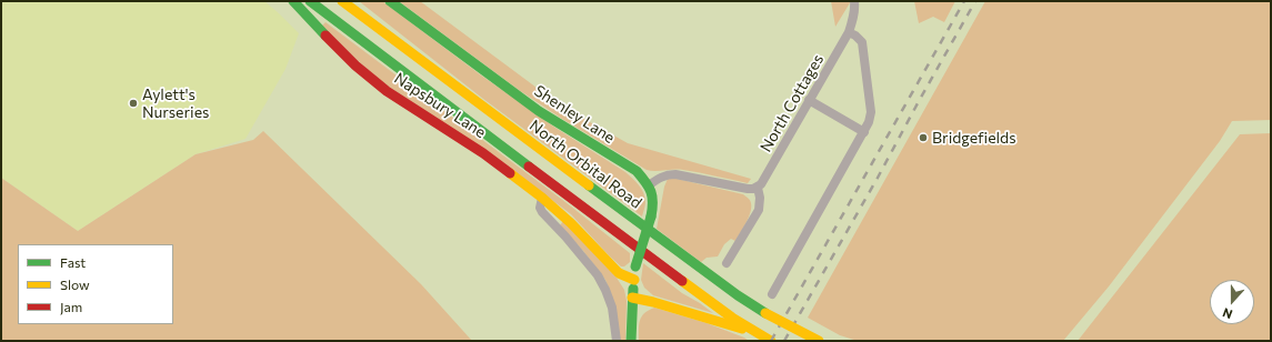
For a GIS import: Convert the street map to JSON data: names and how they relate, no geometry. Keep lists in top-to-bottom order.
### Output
{
  "streets": {
    "main road": ["Napsbury Lane", "Shenley Lane", "North Orbital Road"],
    "street": ["North Cottages"]
  },
  "places": ["Aylett's Nurseries", "Bridgefields"],
  "legend": ["Fast", "Slow", "Jam"],
  "north": "bottom"
}
